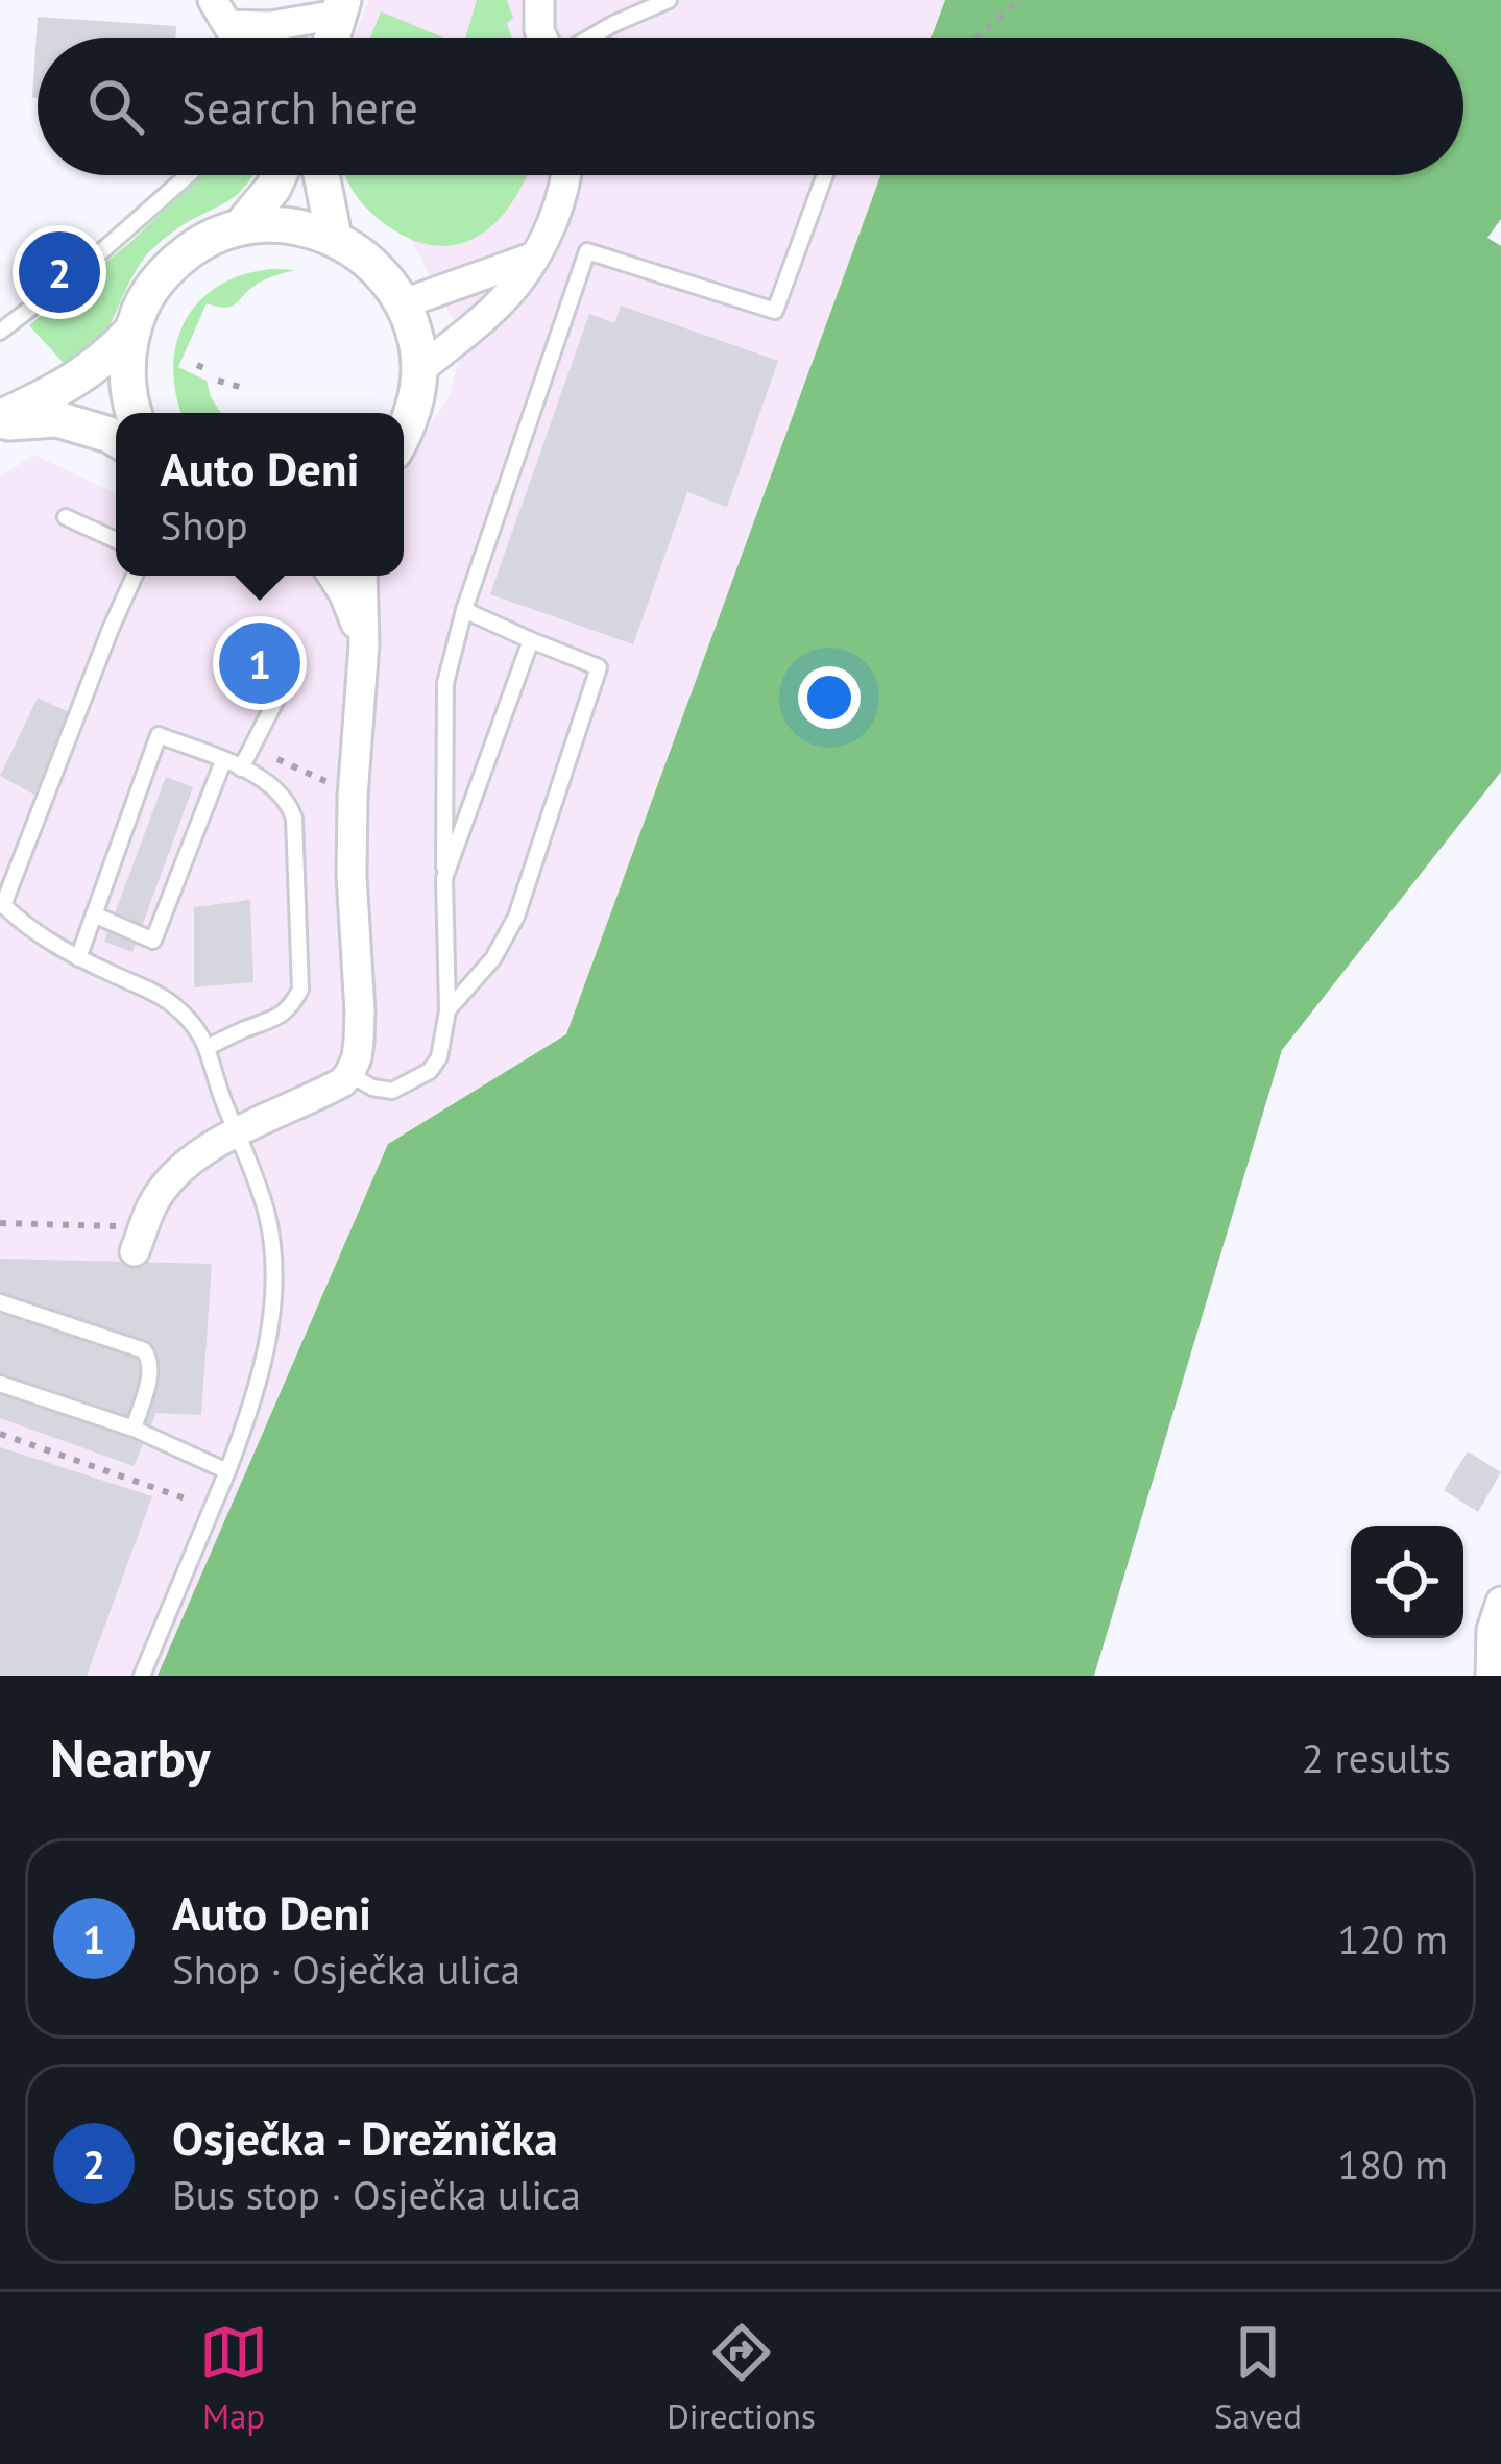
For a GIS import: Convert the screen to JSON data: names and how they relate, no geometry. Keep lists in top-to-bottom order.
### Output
{
  "page": {
    "search": "Search here",
    "pins": ["2", "1"],
    "popup": ["Auto Deni", "Shop"],
    "heading": ["Nearby", "2 results"],
    "list": [
      {
        "mark": "1",
        "name": "Auto Deni",
        "note": "Shop · Osječka ulica",
        "value": "120 m"
      },
      {
        "mark": "2",
        "name": "Osječka - Drežnička",
        "note": "Bus stop · Osječka ulica",
        "value": "180 m"
      }
    ],
    "nav": ["Map", "Directions", "Saved"]
  }
}
